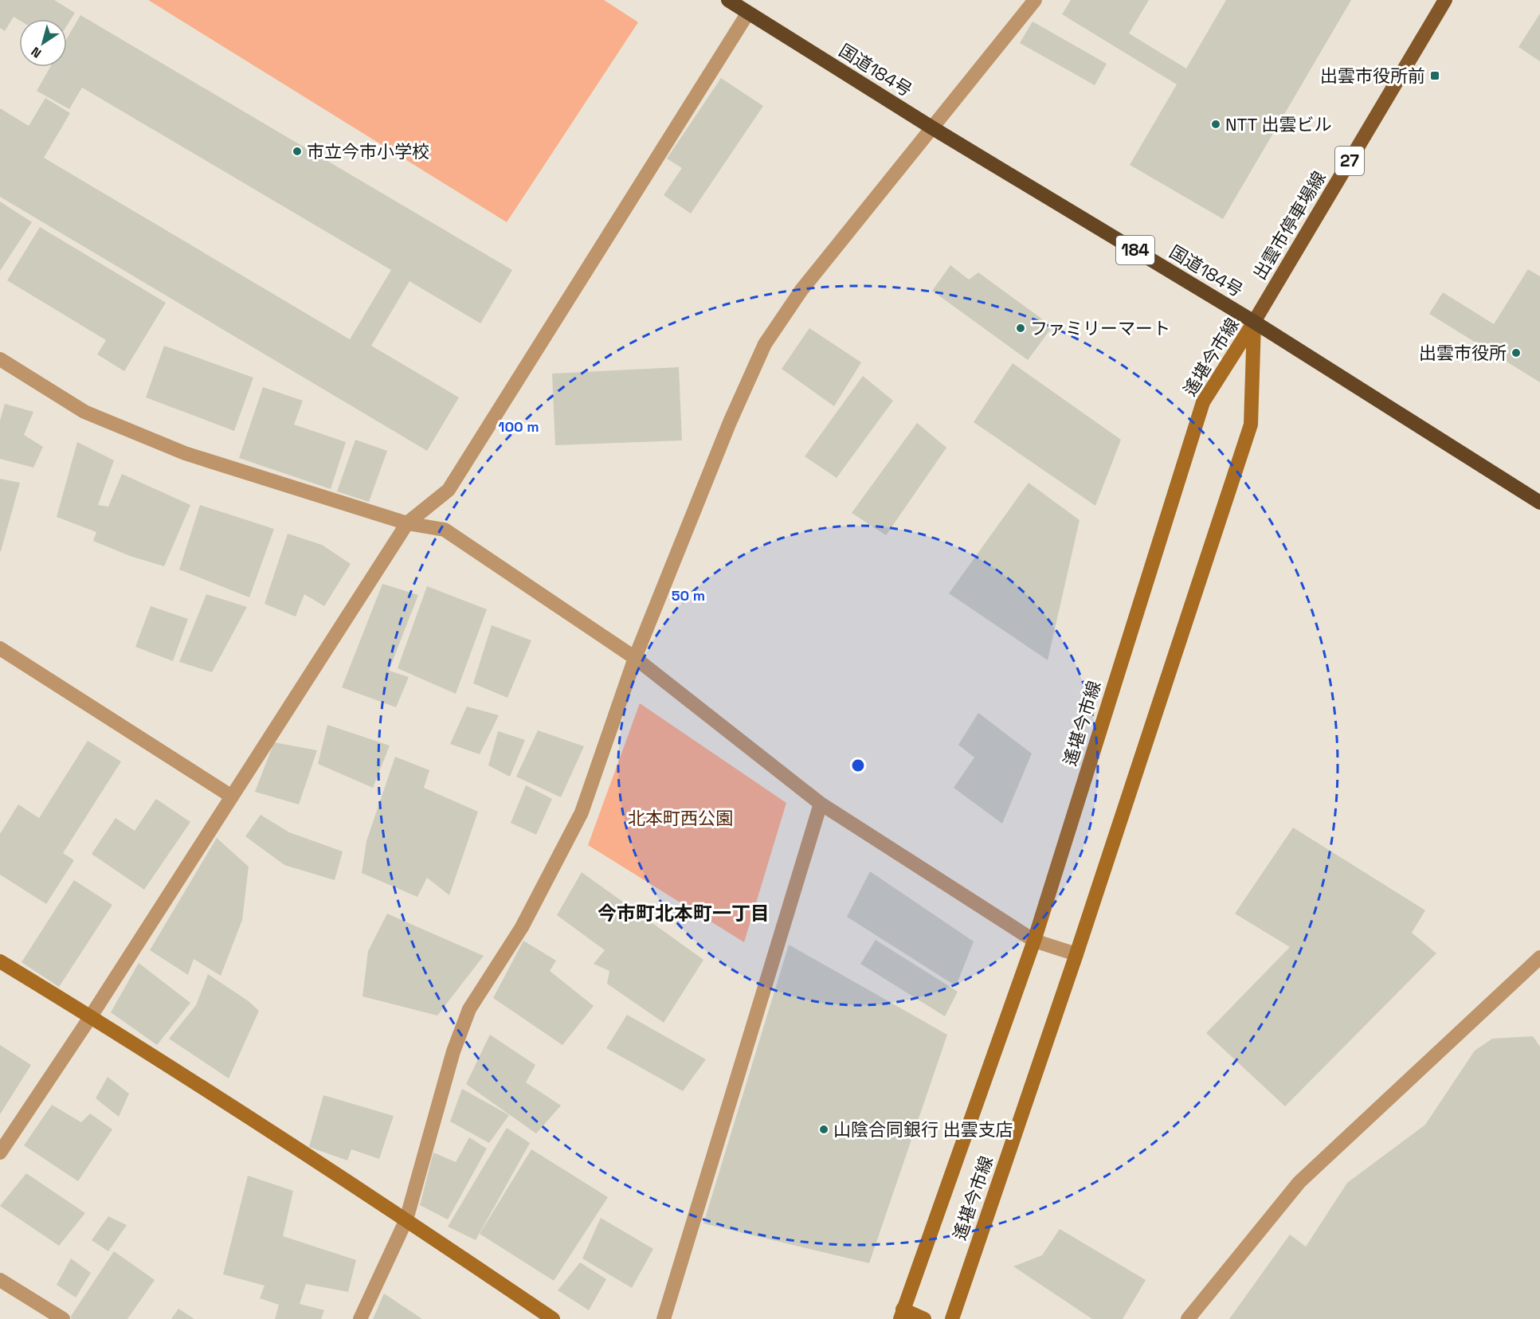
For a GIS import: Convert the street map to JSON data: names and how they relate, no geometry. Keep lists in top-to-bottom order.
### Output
{
  "streets": {
    "highway": ["国道184号", "184"],
    "main road": ["27", "出雲市停車場線", "遙堪今市線"]
  },
  "crossings": [
    ["国道184号", "出雲市停車場線"],
    ["国道184号", "遙堪今市線"],
    ["出雲市停車場線", "遙堪今市線"]
  ],
  "districts": ["今市町北本町一丁目"],
  "parks": ["北本町西公園"],
  "places": {
    "transit": ["出雲市役所前"],
    "other": [
      "NTT 出雲ビル",
      "市立今市小学校",
      "ファミリーマート",
      "出雲市役所",
      "山陰合同銀行 出雲支店"
    ]
  },
  "north": "bottom left",
  "rings": ["100 m", "50 m"]
}
